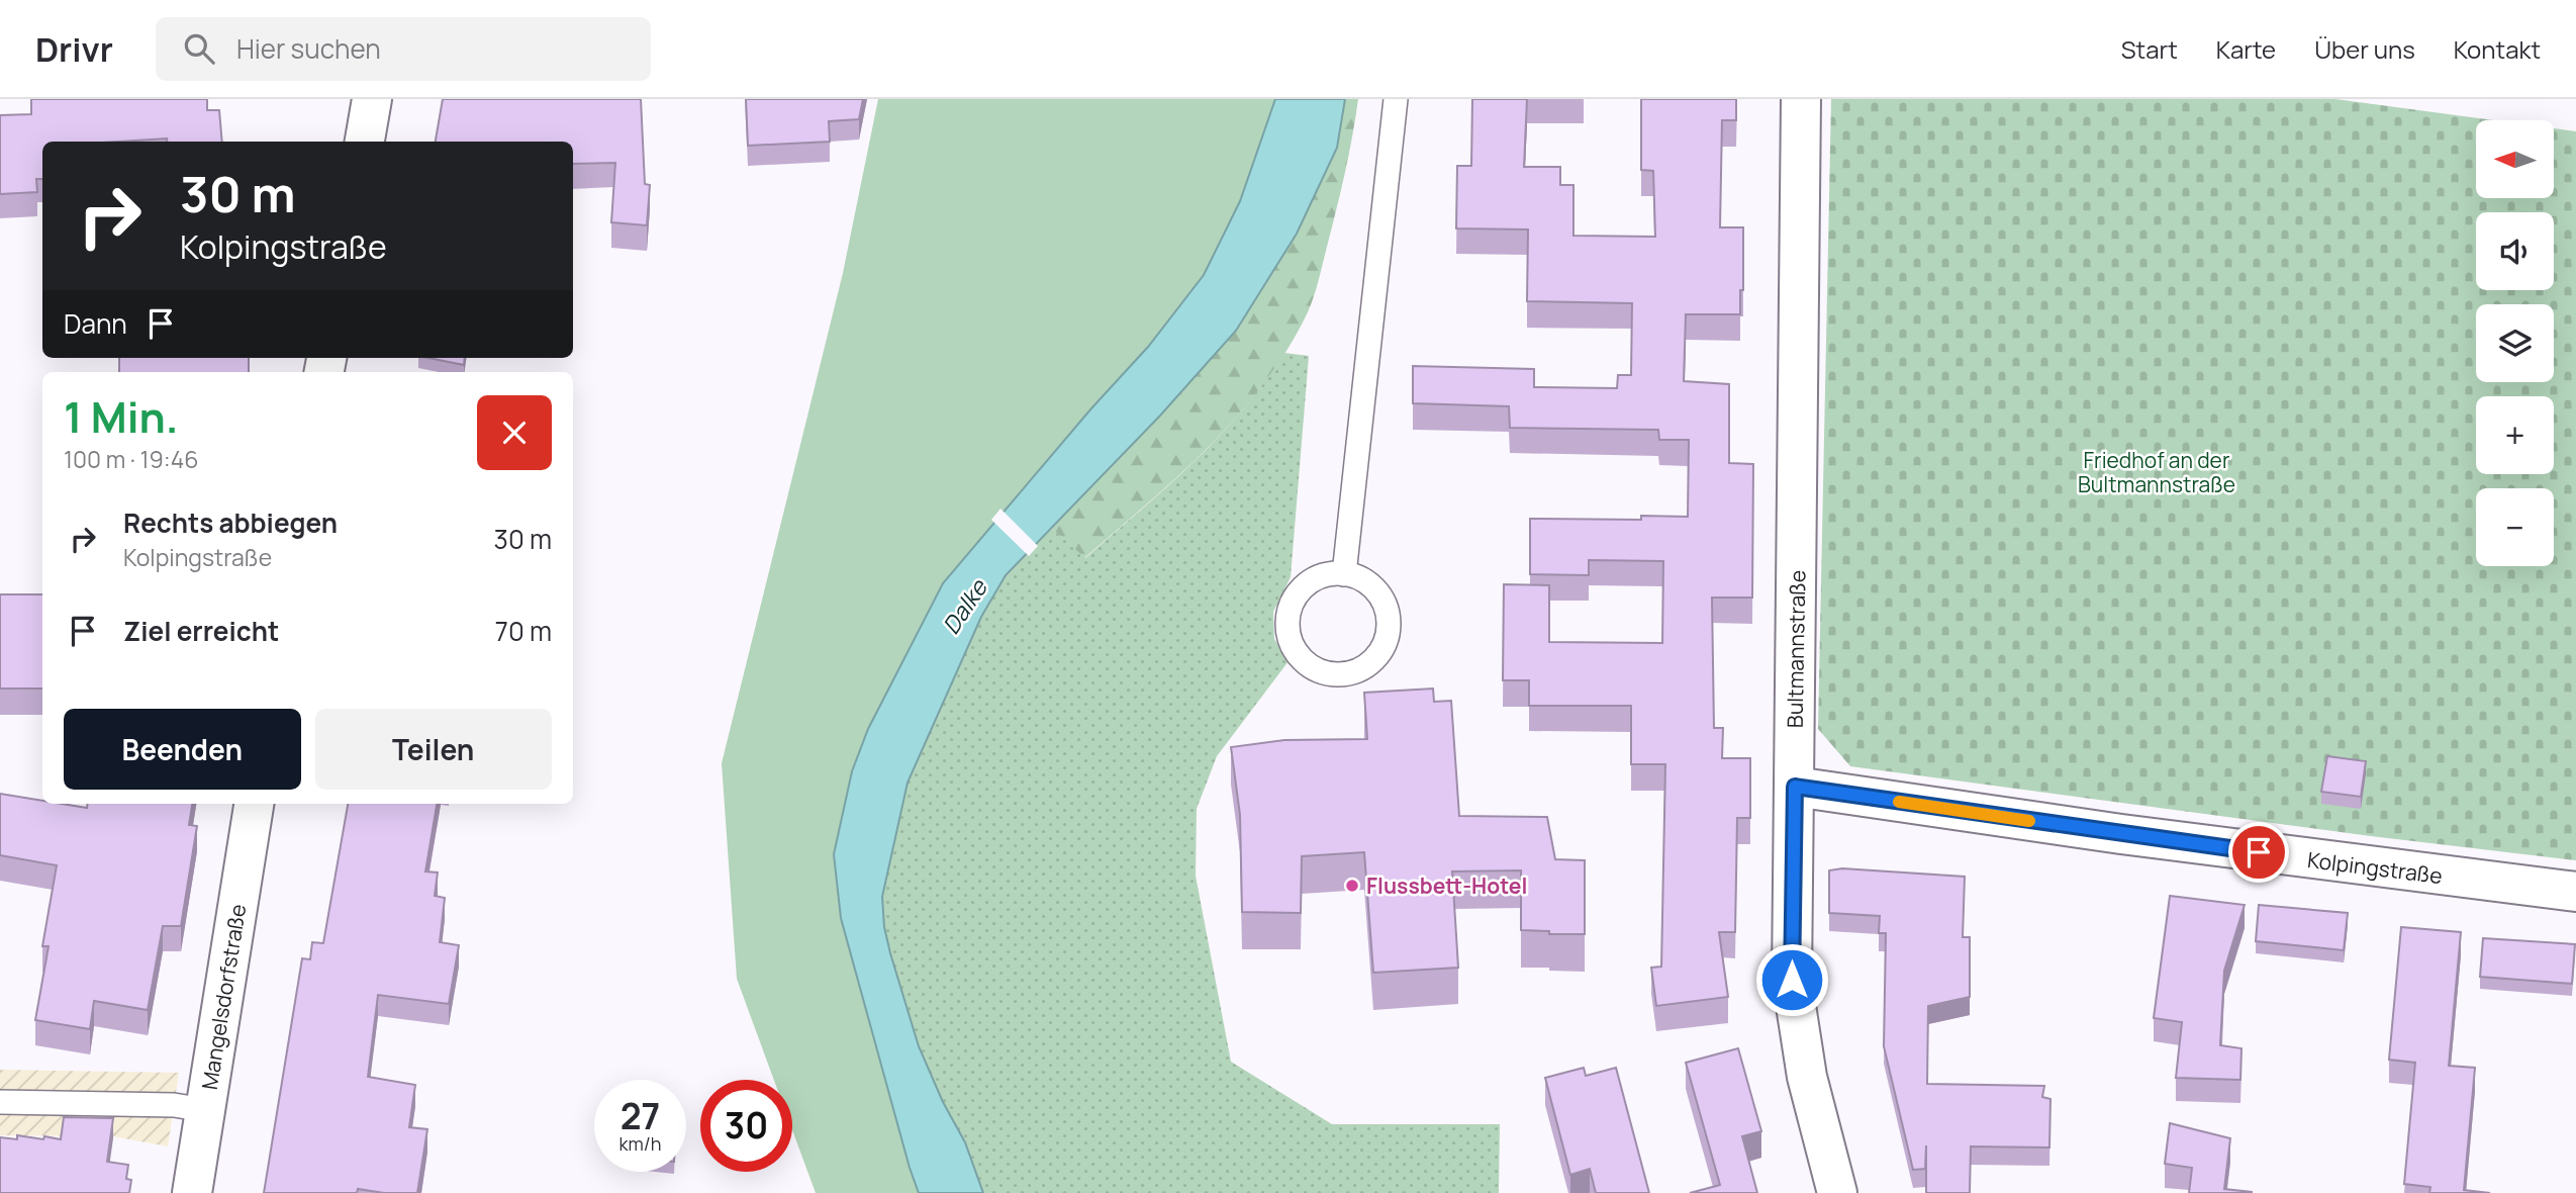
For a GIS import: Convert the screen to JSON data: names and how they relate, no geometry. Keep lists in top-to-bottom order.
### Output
{
  "streets": {
    "street": ["Bultmannstraße", "Kolpingstraße", "Mangelsdorfstraße"]
  },
  "crossings": [
    ["Bultmannstraße", "Kolpingstraße"]
  ],
  "water": ["Dalke"],
  "parks": ["Friedhof an der Bultmannstraße"],
  "places": ["Flussbett-Hotel"],
  "north": "left",
  "page": {
    "header": "Drivr",
    "search": "Hier suchen",
    "nav": [
      "Start",
      "Karte",
      "Über uns",
      "Kontakt"
    ],
    "map_buttons": ["+", "−"],
    "turn": ["30 m", "Kolpingstraße"],
    "then": "Dann",
    "heading": ["1 Min.", "100 m · 19:46"],
    "list": [
      {
        "name": "Rechts abbiegen",
        "note": "Kolpingstraße",
        "value": "30 m"
      },
      {
        "name": "Ziel erreicht",
        "value": "70 m"
      }
    ],
    "buttons": ["Beenden", "Teilen"],
    "speed": "27 km/h",
    "limit": "30"
  }
}
